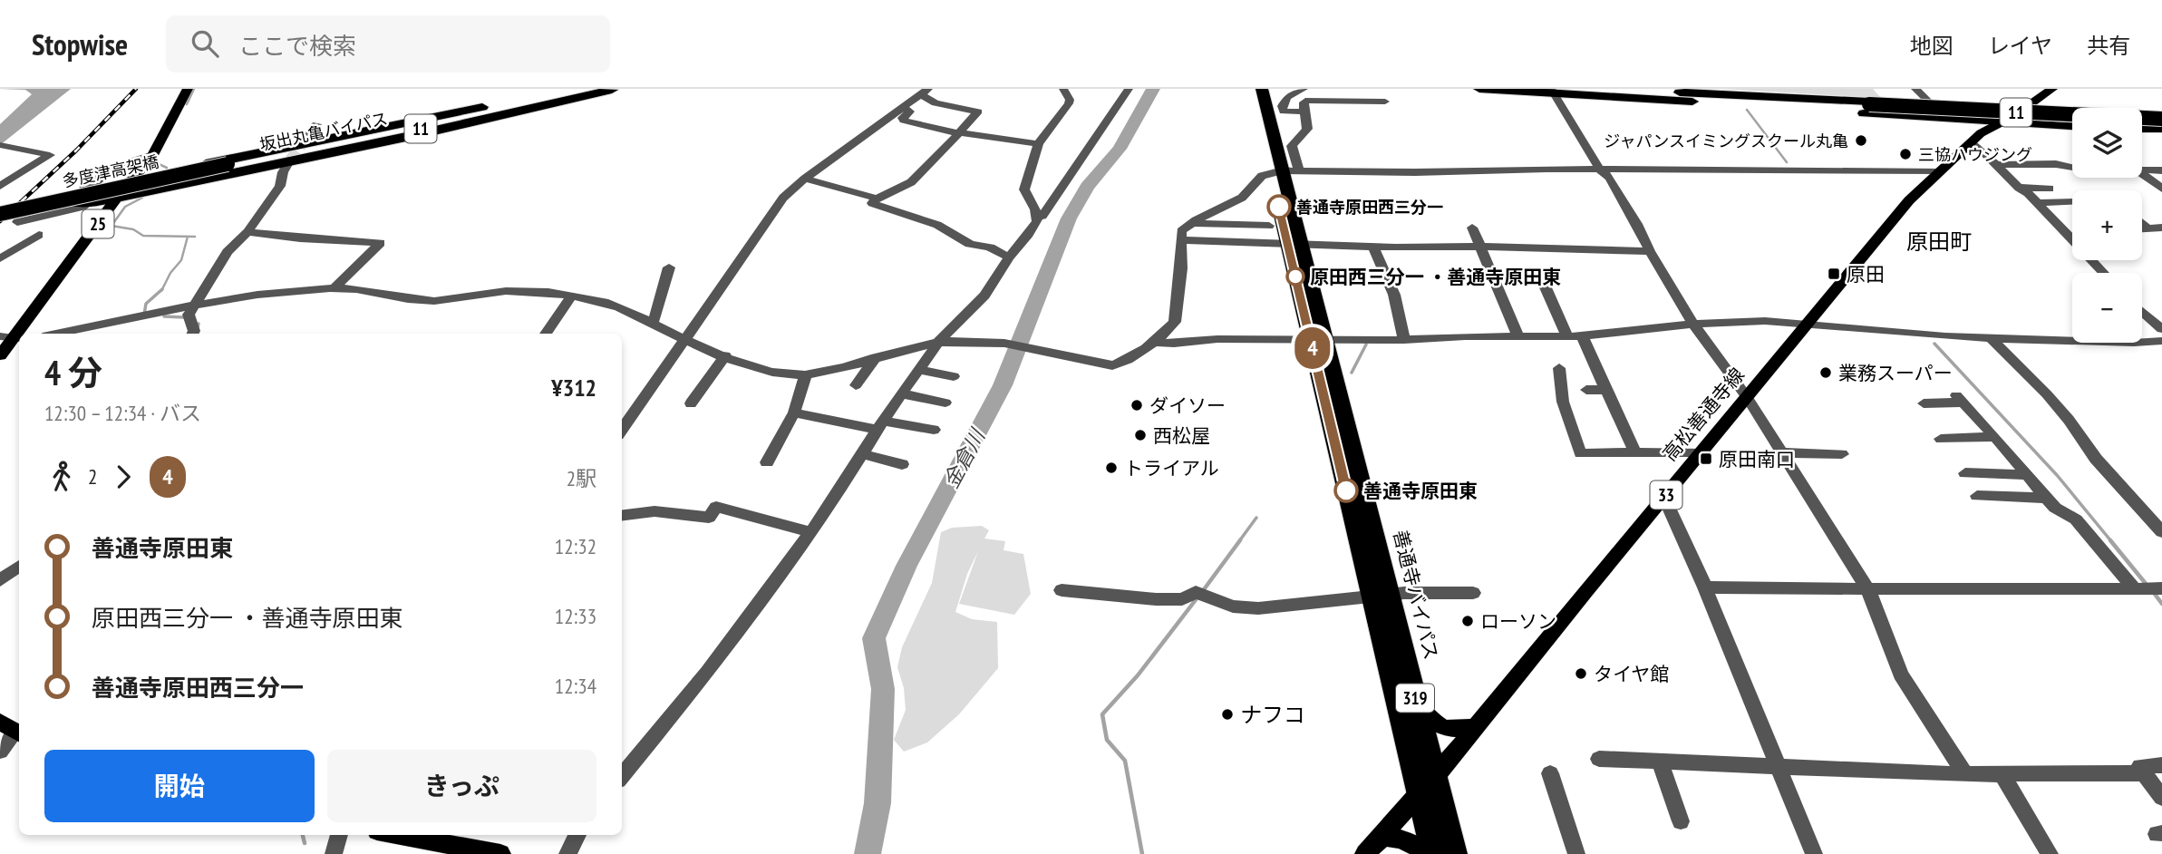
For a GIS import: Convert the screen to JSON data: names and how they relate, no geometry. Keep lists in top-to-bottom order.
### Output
{
  "streets": {
    "highway": [
      "11",
      "坂出丸亀バイパス",
      "多度津高架橋",
      "善通寺バイパス",
      "319"
    ],
    "main road": ["25", "高松善通寺線", "33"]
  },
  "crossings": [
    ["11", "高松善通寺線"],
    ["坂出丸亀バイパス", "多度津高架橋"],
    ["高松善通寺線", "善通寺バイパス"]
  ],
  "districts": ["原田町"],
  "water": ["金倉川"],
  "places": {
    "other": [
      "ジャパンスイミングスクール丸亀",
      "三協ハウジング",
      "善通寺原田西三分一",
      "原田西三分一 ・善通寺原田東",
      "業務スーパー",
      "ダイソー",
      "西松屋",
      "トライアル",
      "善通寺原田東",
      "ローソン",
      "タイヤ館",
      "ナフコ"
    ],
    "transit": ["原田", "原田南口"]
  },
  "lines": ["bus line 4"],
  "page": {
    "header": "Stopwise",
    "search": "ここで検索",
    "nav": ["地図", "レイヤ", "共有"],
    "on_map": "4",
    "map_buttons": ["+", "−"],
    "heading": ["4 分", "12:30 – 12:34 · バス", "¥312"],
    "legs": ["2", "4", "2駅"],
    "list": [
      {
        "name": "善通寺原田東",
        "value": "12:32"
      },
      {
        "name": "原田西三分一 ・善通寺原田東",
        "value": "12:33"
      },
      {
        "name": "善通寺原田西三分一",
        "value": "12:34"
      }
    ],
    "buttons": ["開始", "きっぷ"]
  }
}
